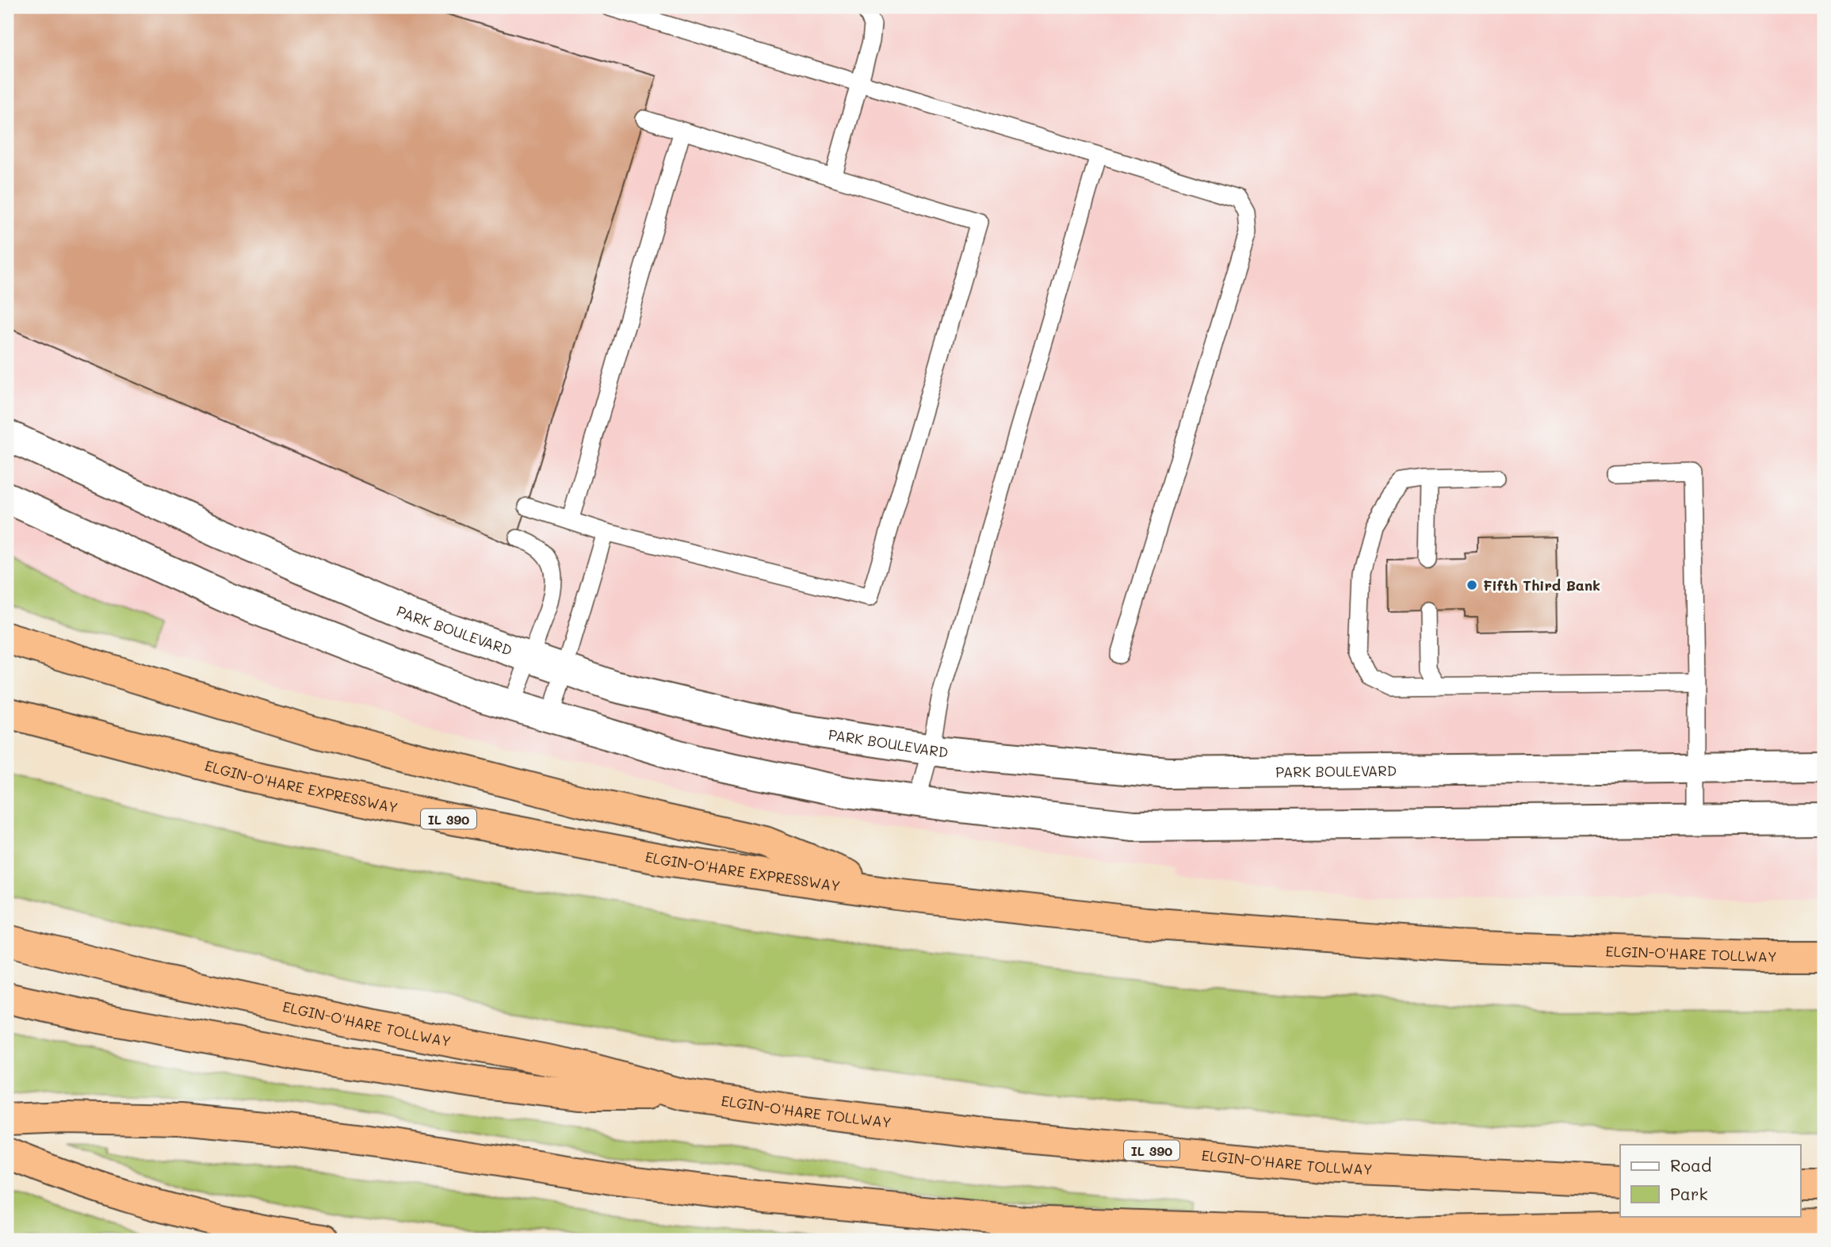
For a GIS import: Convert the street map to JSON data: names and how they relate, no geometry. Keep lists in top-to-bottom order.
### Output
{
  "streets": {
    "highway": ["ELGIN-O'HARE EXPRESSWAY", "IL 390", "ELGIN-O'HARE TOLLWAY"],
    "street": ["PARK BOULEVARD"]
  },
  "crossings": [
    ["ELGIN-O'HARE EXPRESSWAY", "ELGIN-O'HARE TOLLWAY"]
  ],
  "places": ["Fifth Third Bank"],
  "legend": ["Road", "Park"]
}
